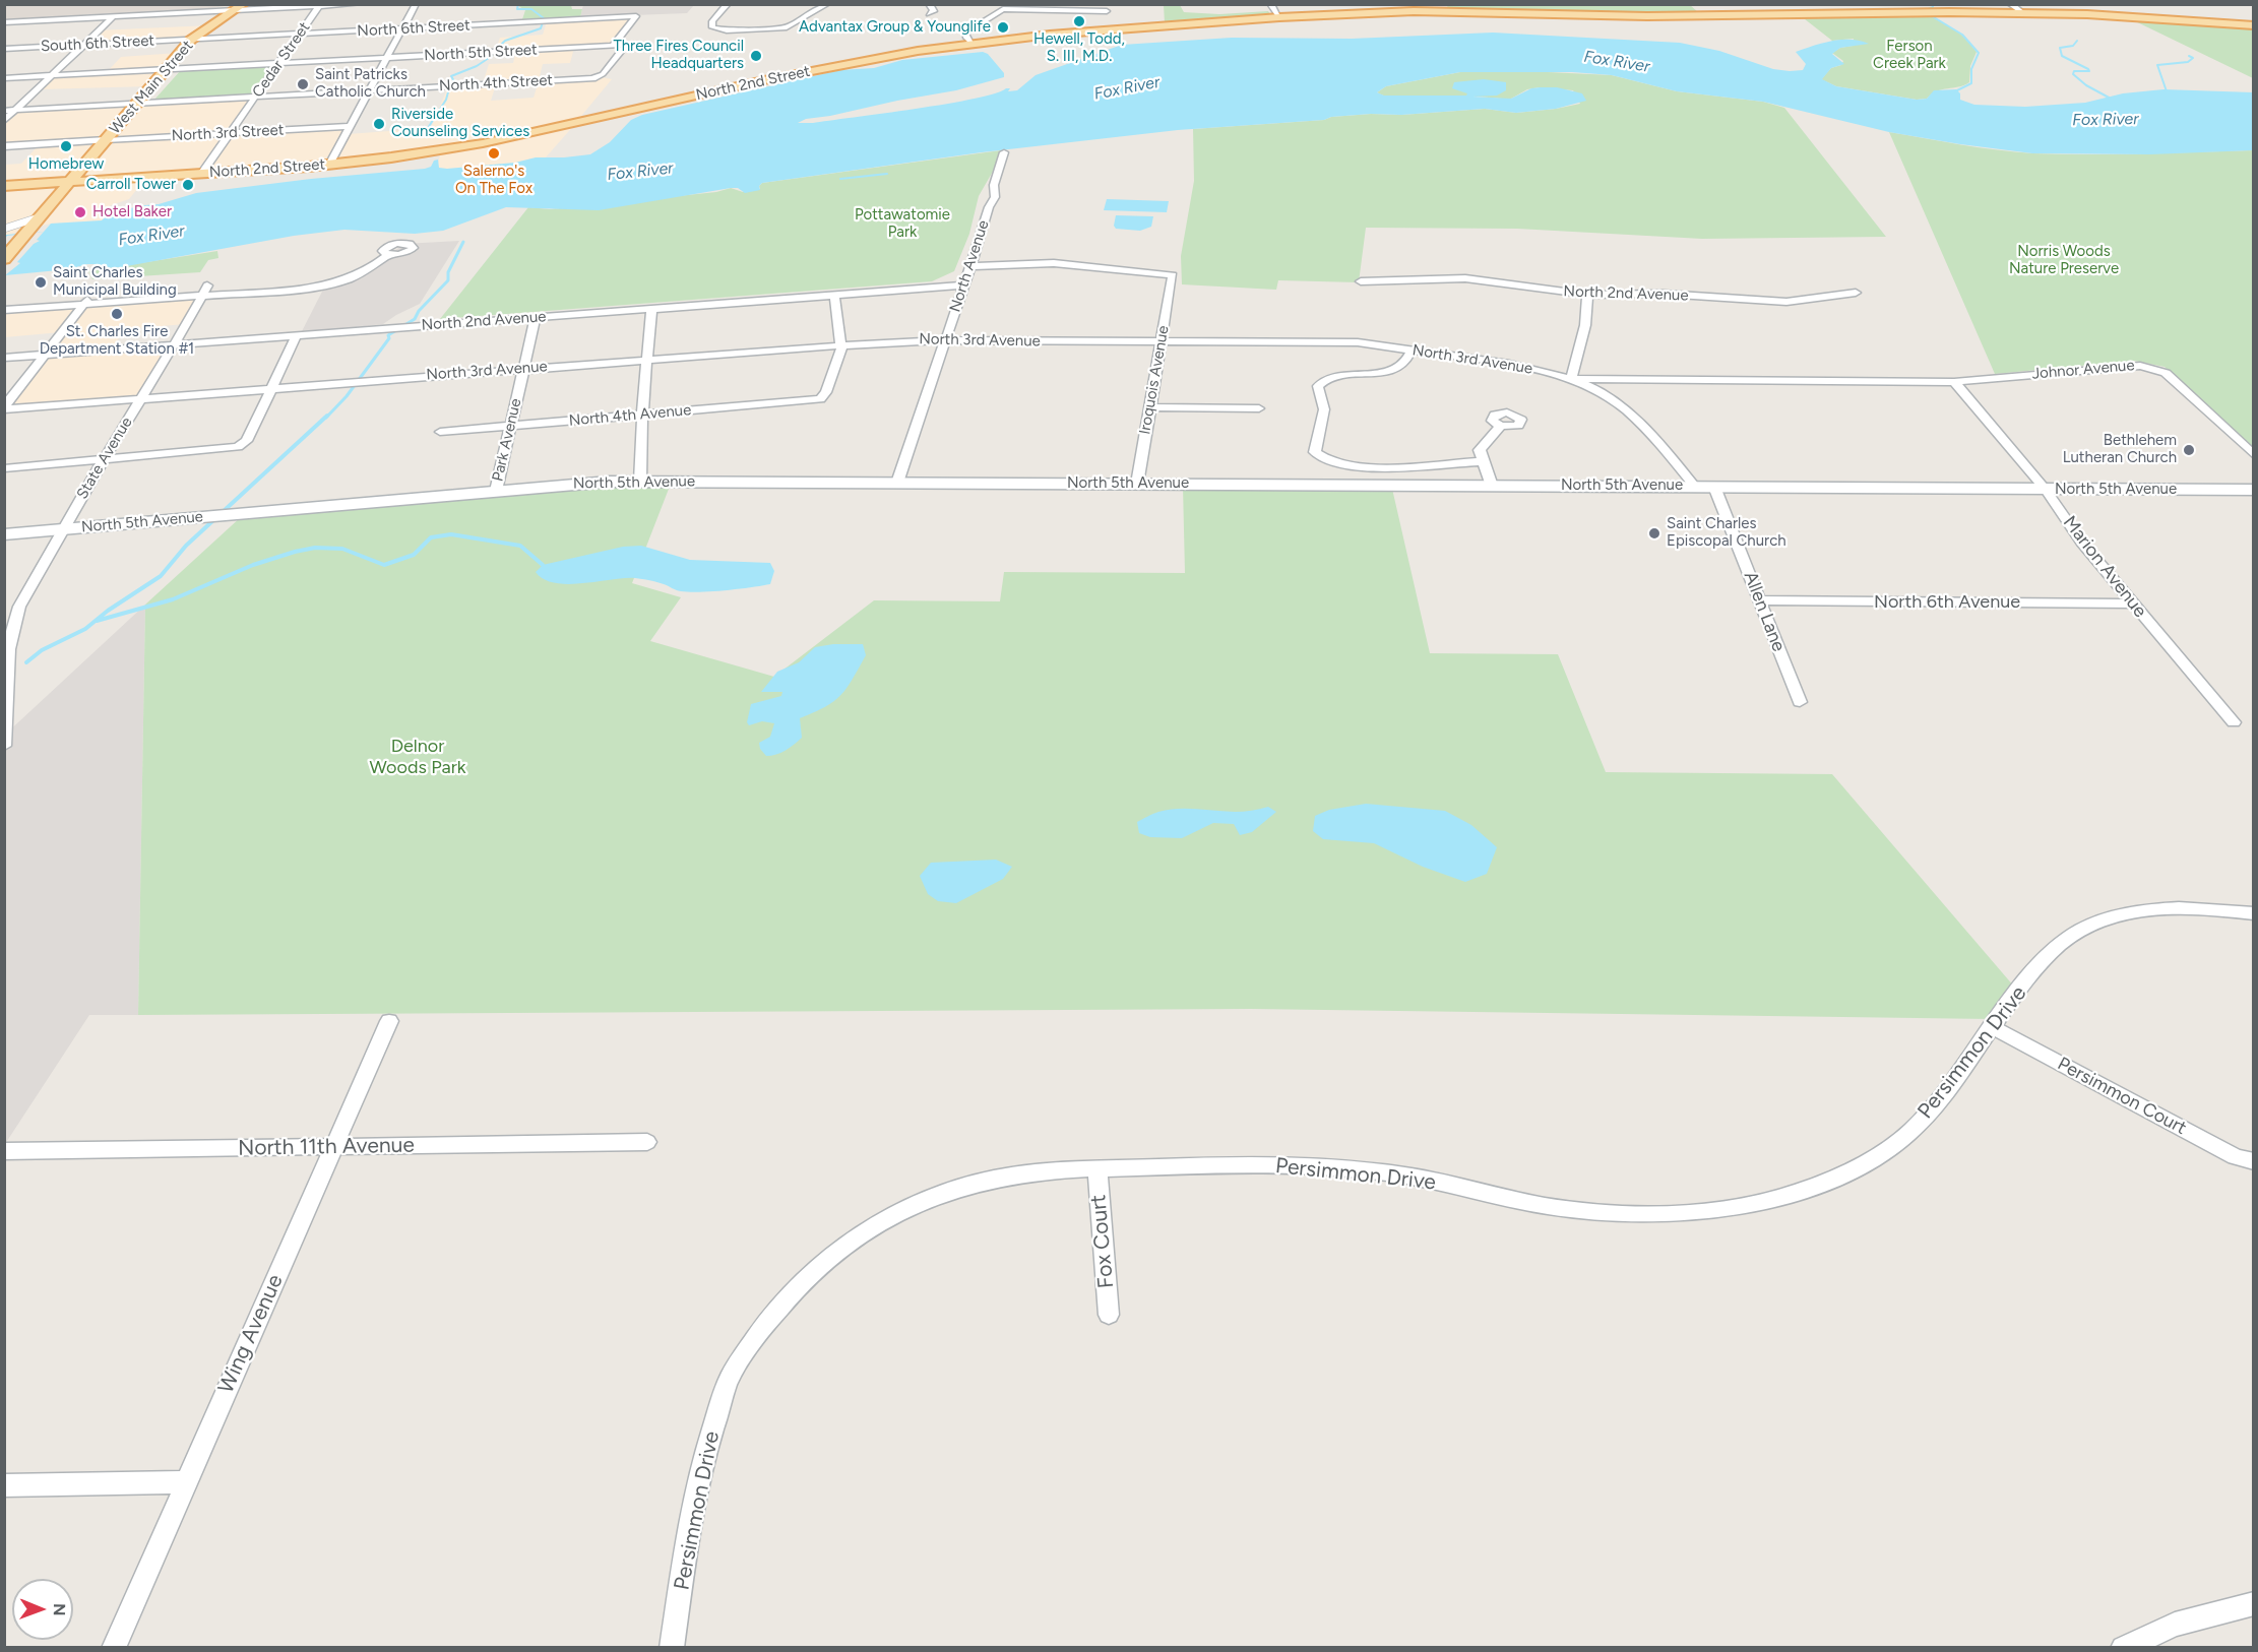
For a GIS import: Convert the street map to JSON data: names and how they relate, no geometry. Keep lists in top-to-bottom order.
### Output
{
  "streets": {
    "main road": ["North 2nd Street", "West Main Street", "North 5th Avenue"],
    "street": [
      "North 6th Street",
      "South 6th Street",
      "North 5th Street",
      "Cedar Street",
      "North 4th Street",
      "North 3rd Street",
      "North Avenue",
      "North 2nd Avenue",
      "North 3rd Avenue",
      "Johnor Avenue",
      "Iroquois Avenue",
      "North 4th Avenue",
      "Park Avenue",
      "State Avenue",
      "Marion Avenue",
      "North 6th Avenue",
      "Allen Lane",
      "Persimmon Drive",
      "Persimmon Court",
      "North 11th Avenue",
      "Fox Court",
      "Wing Avenue"
    ]
  },
  "crossings": [
    ["North 6th Street", "South 6th Street"],
    ["North 6th Street", "North 5th Street"],
    ["North 6th Street", "Cedar Street"],
    ["North 6th Street", "North 4th Street"],
    ["North 6th Street", "West Main Street"],
    ["South 6th Street", "West Main Street"],
    ["North 5th Street", "Cedar Street"],
    ["North 5th Street", "North 4th Street"],
    ["North 5th Street", "West Main Street"],
    ["Cedar Street", "North 4th Street"],
    ["Cedar Street", "North 2nd Street"],
    ["Cedar Street", "North 3rd Street"],
    ["North 4th Street", "West Main Street"],
    ["North 2nd Street", "West Main Street"],
    ["West Main Street", "North 3rd Street"],
    ["North Avenue", "North 2nd Avenue"],
    ["North Avenue", "North 3rd Avenue"],
    ["North Avenue", "Iroquois Avenue"],
    ["North Avenue", "North 5th Avenue"],
    ["North 2nd Avenue", "Park Avenue"],
    ["North 2nd Avenue", "State Avenue"],
    ["North 3rd Avenue", "Johnor Avenue"],
    ["North 3rd Avenue", "Iroquois Avenue"],
    ["North 3rd Avenue", "North 4th Avenue"],
    ["North 3rd Avenue", "Park Avenue"],
    ["North 3rd Avenue", "State Avenue"],
    ["North 3rd Avenue", "Marion Avenue"],
    ["Johnor Avenue", "Marion Avenue"],
    ["Iroquois Avenue", "North 5th Avenue"],
    ["North 4th Avenue", "Park Avenue"],
    ["Park Avenue", "North 5th Avenue"],
    ["State Avenue", "North 5th Avenue"],
    ["North 5th Avenue", "Marion Avenue"],
    ["North 5th Avenue", "Allen Lane"],
    ["Marion Avenue", "North 6th Avenue"],
    ["North 6th Avenue", "Allen Lane"],
    ["Persimmon Drive", "Persimmon Court"],
    ["Persimmon Drive", "Fox Court"],
    ["North 11th Avenue", "Wing Avenue"]
  ],
  "water": ["Fox River"],
  "parks": [
    "Ferson Creek Park",
    "Pottawatomie Park",
    "Norris Woods Nature Preserve",
    "Delnor Woods Park"
  ],
  "places": [
    "Hewell, Todd, S. III, M.D.",
    "Advantax Group & Younglife",
    "Three Fires Council Headquarters",
    "Saint Patricks Catholic Church",
    "Riverside Counseling Services",
    "Homebrew",
    "Salerno's On The Fox",
    "Carroll Tower",
    "Hotel Baker",
    "Saint Charles Municipal Building",
    "St. Charles Fire Department Station #1",
    "Bethlehem Lutheran Church",
    "Saint Charles Episcopal Church"
  ],
  "north": "right"
}
